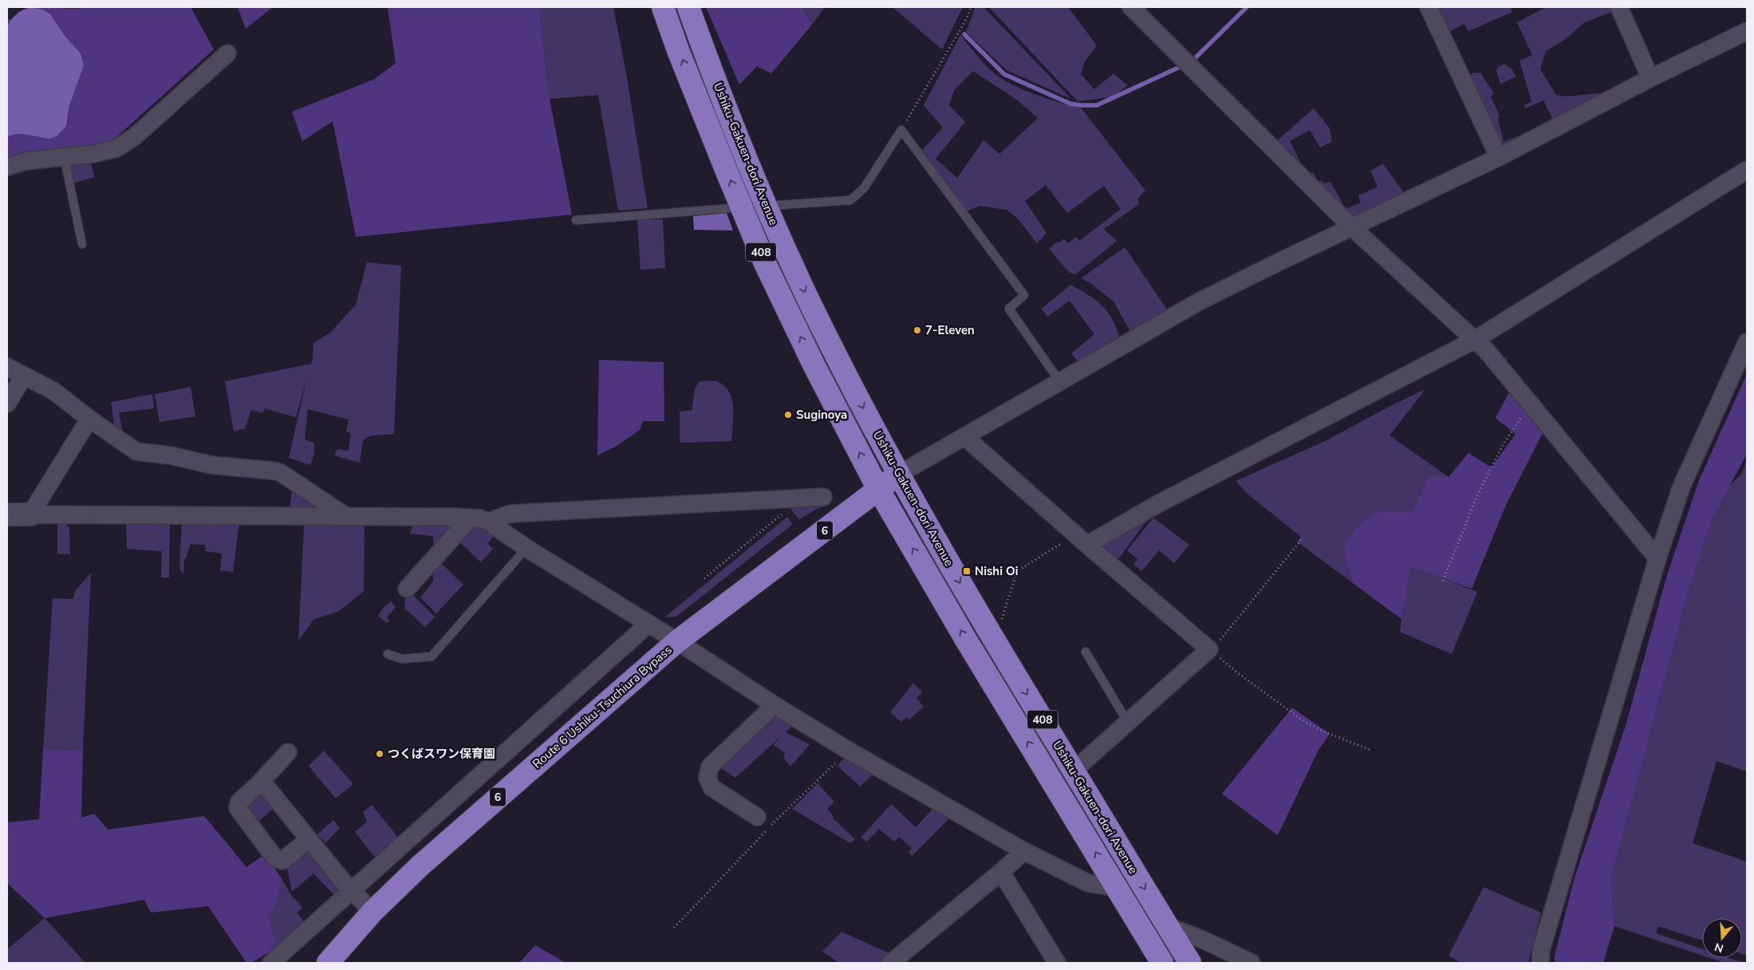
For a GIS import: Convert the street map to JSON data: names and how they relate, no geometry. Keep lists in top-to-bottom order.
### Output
{
  "streets": {
    "highway": [
      "Ushiku-Gakuen-dori Avenue",
      "408",
      "6",
      "Route 6 Ushiku-Tsuchiura Bypass"
    ]
  },
  "crossings": [
    ["Ushiku-Gakuen-dori Avenue", "Route 6 Ushiku-Tsuchiura Bypass"]
  ],
  "places": {
    "other": ["7-Eleven", "Suginoya", "つくばスワン保育園"],
    "transit": ["Nishi Oi"]
  },
  "north": "bottom"
}
